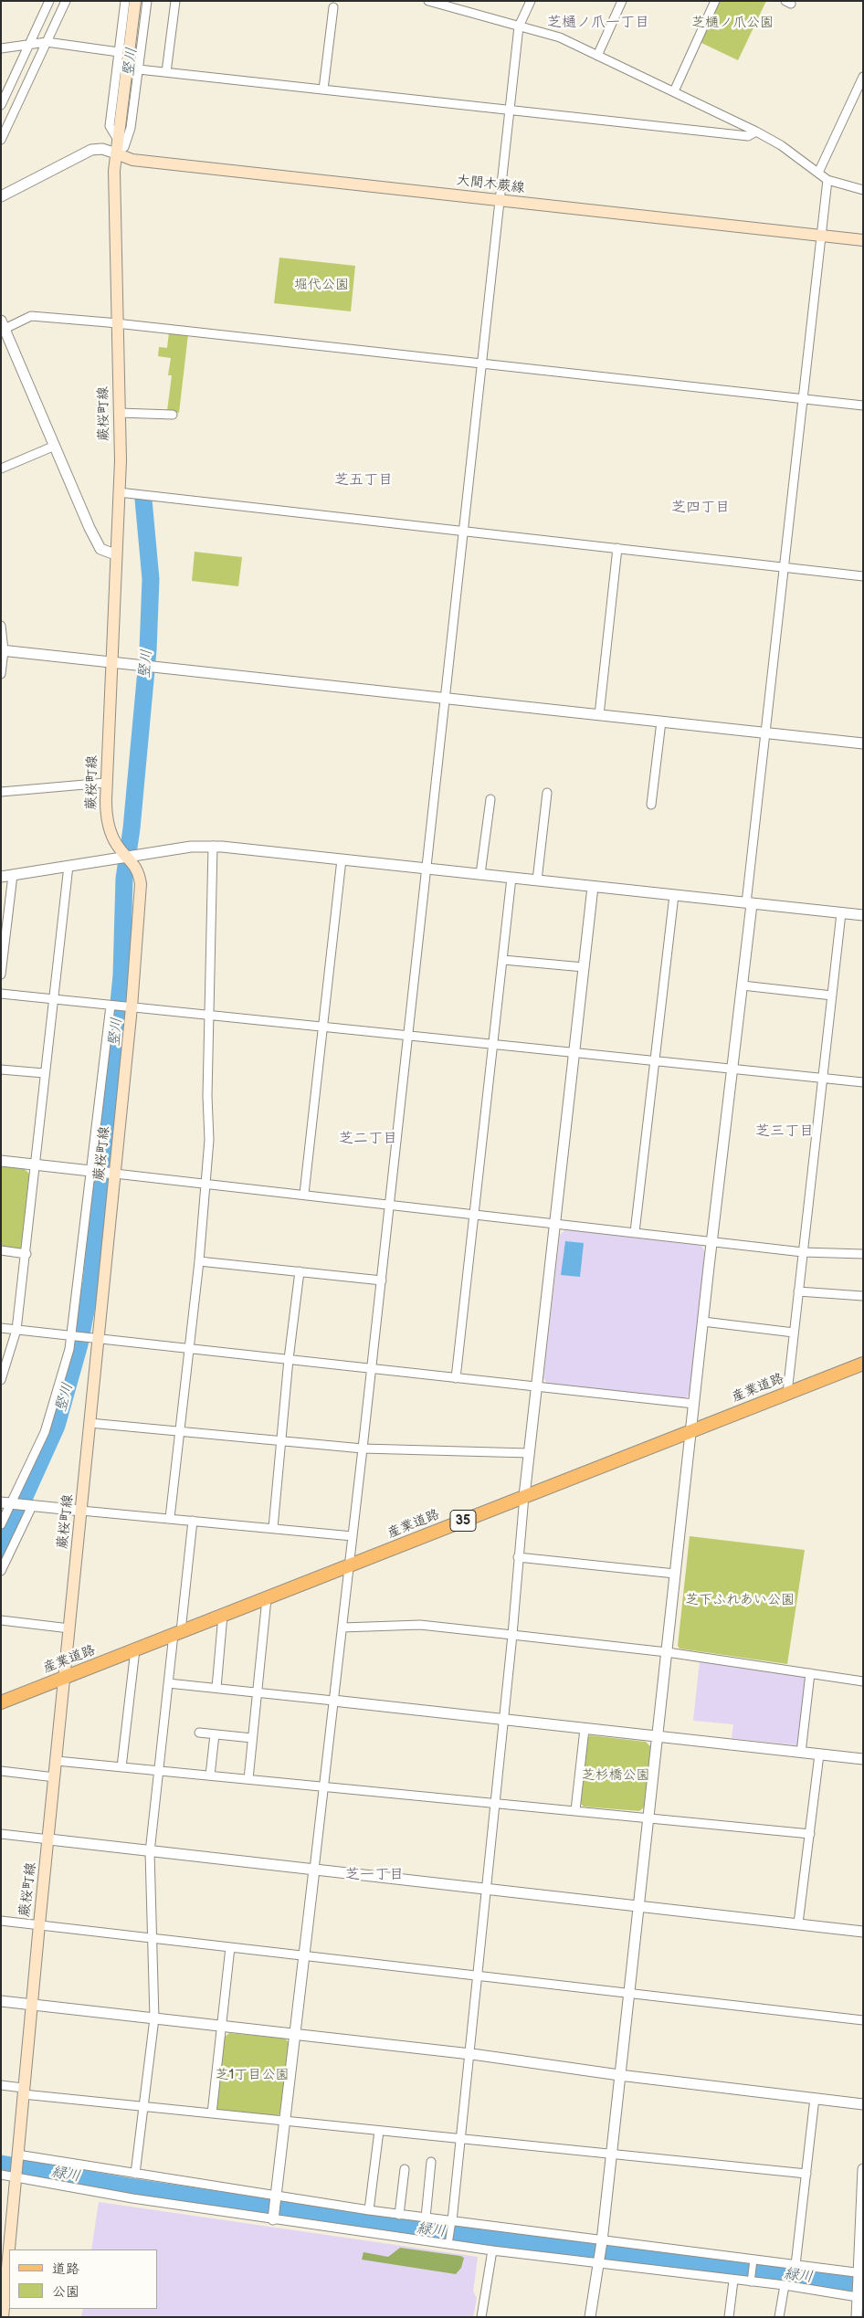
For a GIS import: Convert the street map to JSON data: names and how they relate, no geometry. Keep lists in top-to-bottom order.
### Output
{
  "streets": {
    "main road": [
      "大間木蕨線",
      "蕨桜町線",
      "産業道路",
      "35"
    ]
  },
  "crossings": [
    ["大間木蕨線", "蕨桜町線"],
    ["蕨桜町線", "産業道路"]
  ],
  "districts": [
    "芝樋ノ爪一丁目",
    "芝五丁目",
    "芝四丁目",
    "芝三丁目",
    "芝二丁目",
    "芝一丁目"
  ],
  "water": ["竪川", "緑川"],
  "parks": [
    "芝樋ノ爪公園",
    "堀代公園",
    "芝下ふれあい公園",
    "芝杉橋公園",
    "芝1丁目公園"
  ],
  "legend": ["道路", "公園"]
}
